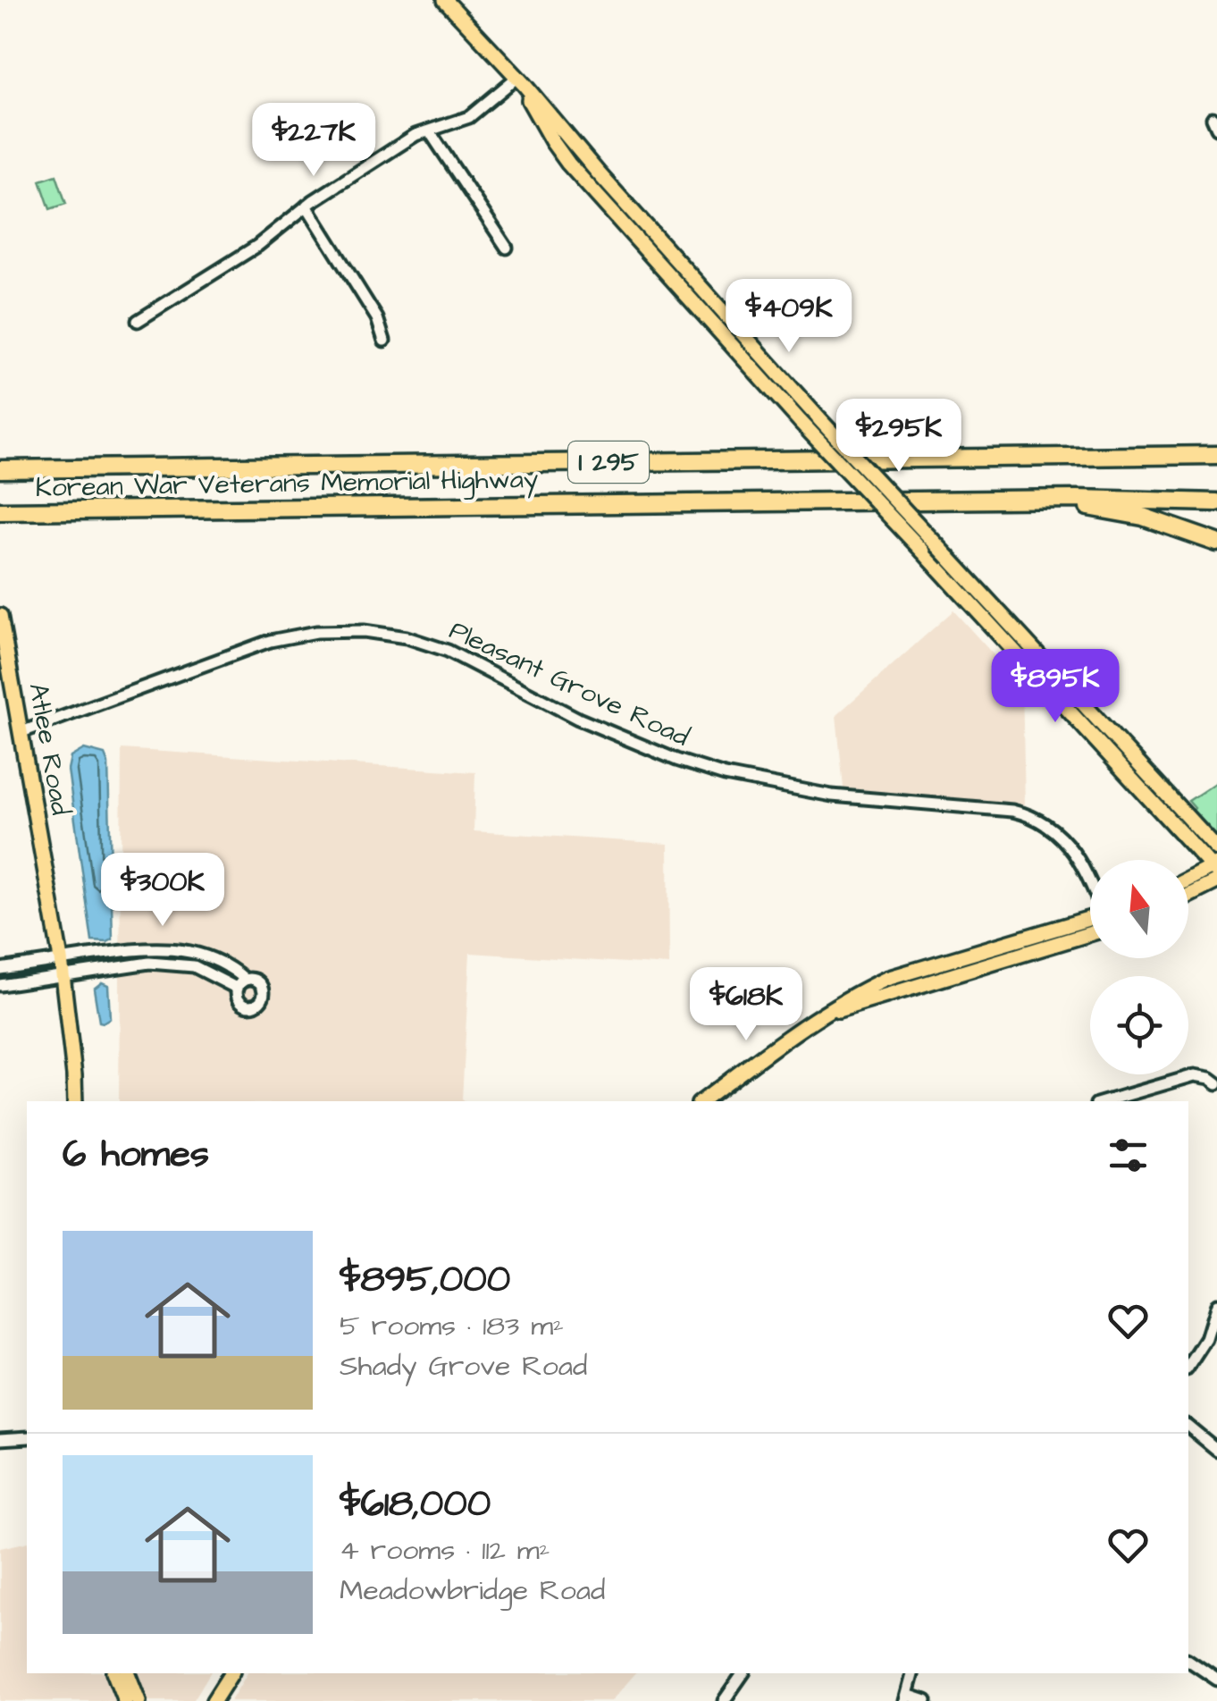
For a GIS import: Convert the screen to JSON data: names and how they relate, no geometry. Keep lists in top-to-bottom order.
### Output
{
  "streets": {
    "highway": ["I 295", "Korean War Veterans Memorial Highway"],
    "main road": ["Atlee Road"],
    "street": ["Pleasant Grove Road"]
  },
  "crossings": [
    ["Pleasant Grove Road", "Atlee Road"]
  ],
  "north": "top",
  "page": {
    "price": [
      "$227K",
      "$409K",
      "$295K",
      "$895K",
      "$300K",
      "$618K"
    ],
    "heading": "6 homes",
    "list": [
      {
        "name": "$895,000",
        "note": "5 rooms · 183 m² · Shady Grove Road"
      },
      {
        "name": "$618,000",
        "note": "4 rooms · 112 m² · Meadowbridge Road"
      }
    ]
  }
}
